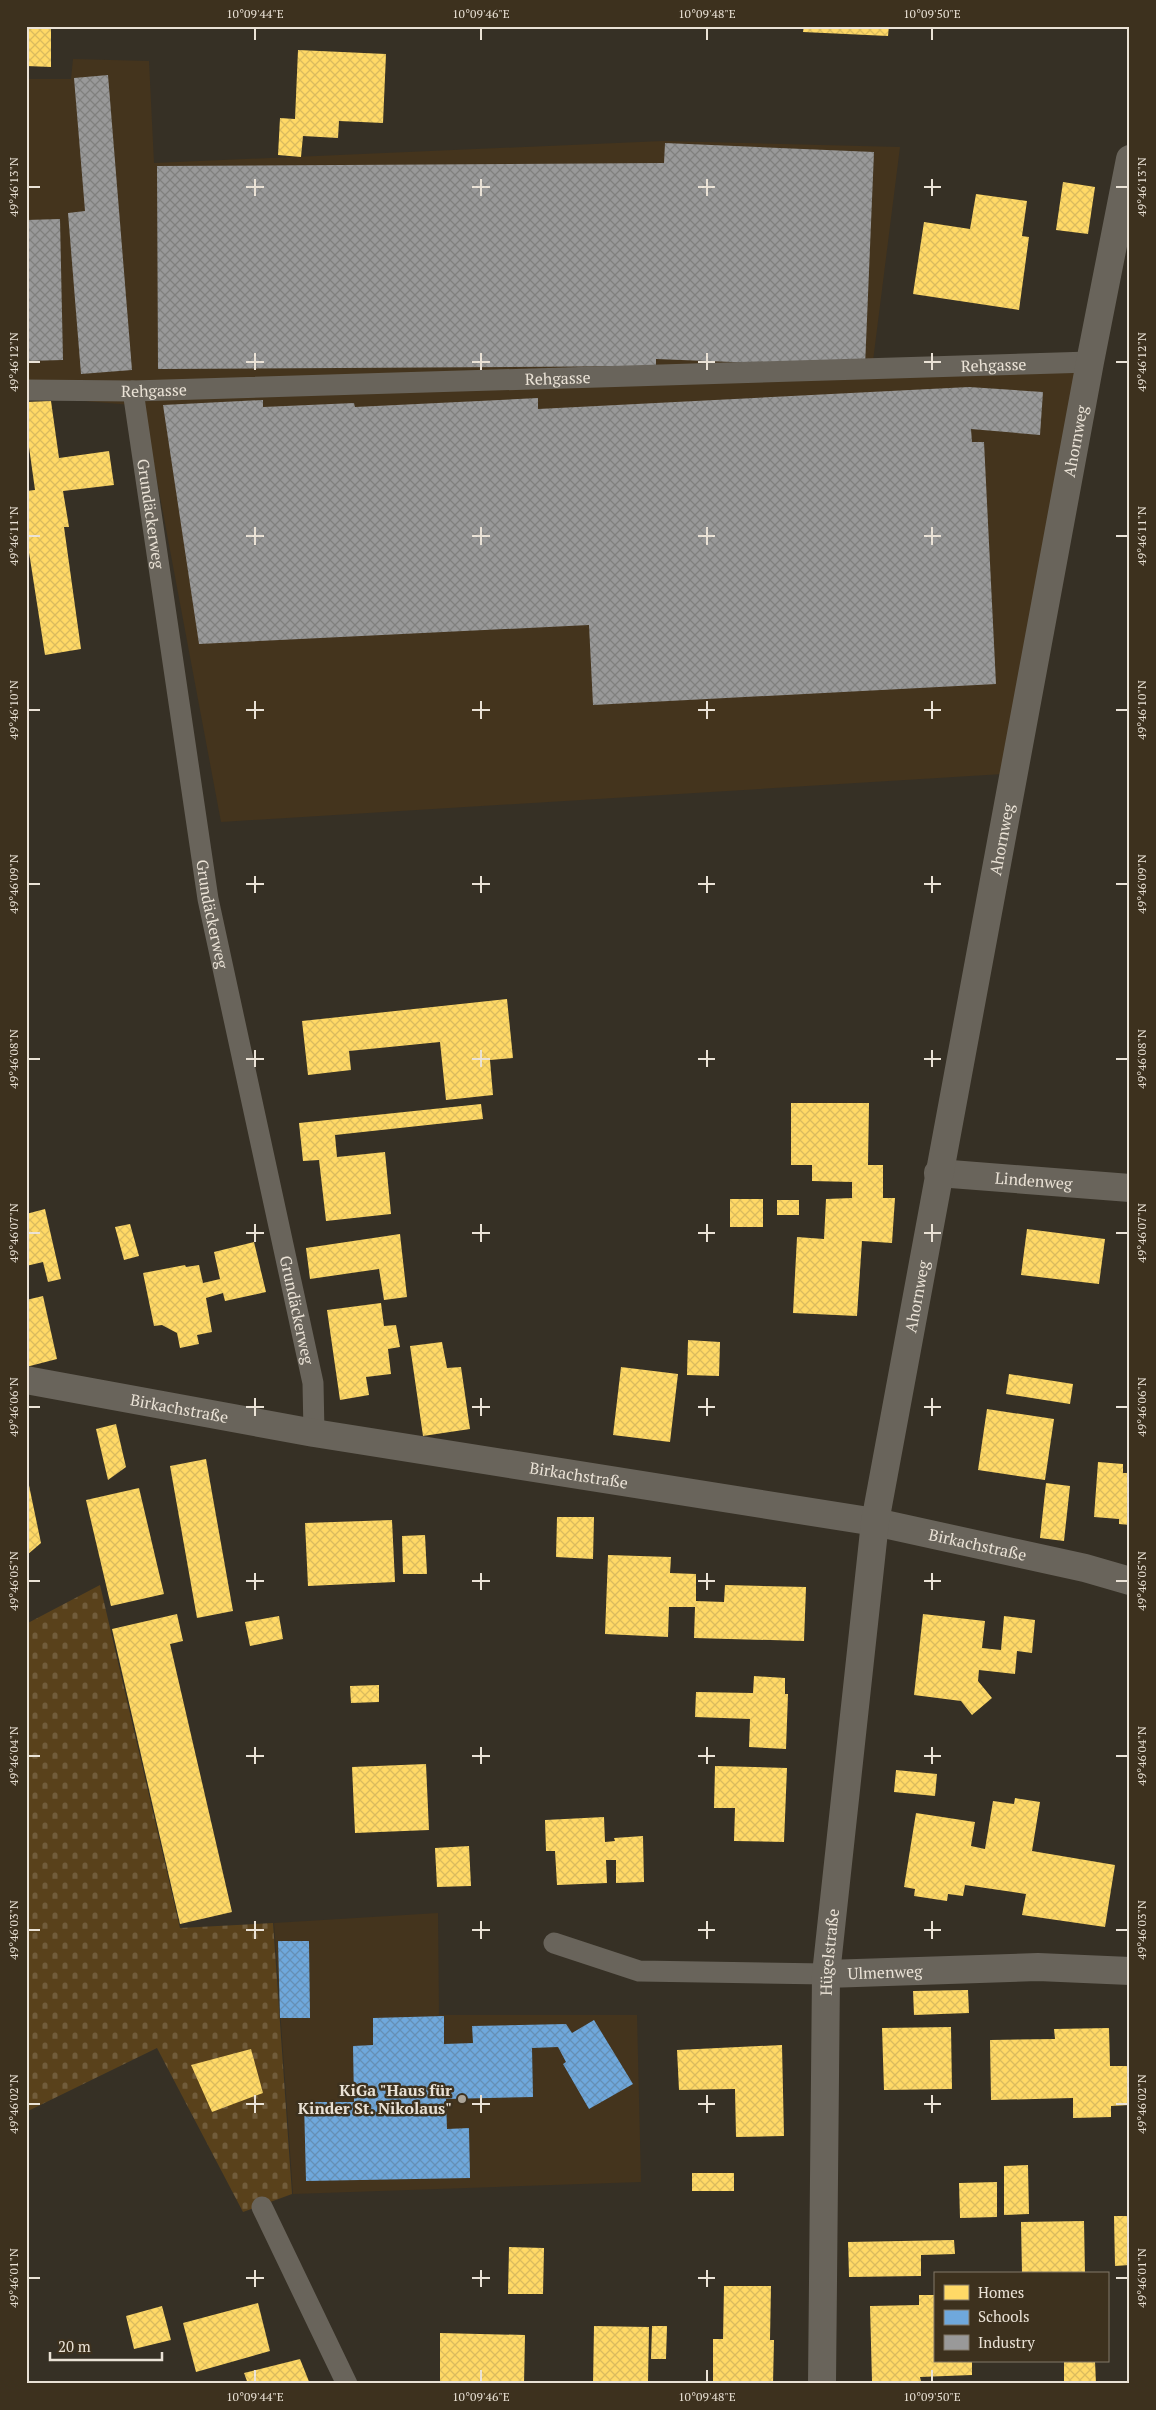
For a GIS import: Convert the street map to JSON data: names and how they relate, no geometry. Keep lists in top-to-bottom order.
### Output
{
  "streets": {
    "street": [
      "Ahornweg",
      "Lindenweg",
      "Birkachstraße",
      "Hügelstraße",
      "Ulmenweg"
    ],
    "lane": ["Rehgasse", "Grundäckerweg"]
  },
  "crossings": [
    ["Rehgasse", "Ahornweg"],
    ["Rehgasse", "Grundäckerweg"],
    ["Ahornweg", "Lindenweg"],
    ["Ahornweg", "Birkachstraße"],
    ["Ahornweg", "Hügelstraße"],
    ["Grundäckerweg", "Birkachstraße"],
    ["Birkachstraße", "Hügelstraße"],
    ["Hügelstraße", "Ulmenweg"]
  ],
  "places": ["KiGa \"Haus für Kinder St. Nikolaus\""],
  "legend": ["Homes", "Schools", "Industry"],
  "scale_bar": "20 m",
  "coordinates": [
    "10°09'44\"E",
    "10°09'46\"E",
    "10°09'48\"E",
    "10°09'50\"E",
    "49°46'13\"N",
    "49°46'12\"N",
    "49°46'11\"N",
    "49°46'10\"N",
    "49°46'09\"N",
    "49°46'08\"N",
    "49°46'07\"N",
    "49°46'06\"N",
    "49°46'05\"N",
    "49°46'04\"N",
    "49°46'03\"N",
    "49°46'02\"N",
    "49°46'01\"N"
  ]
}
